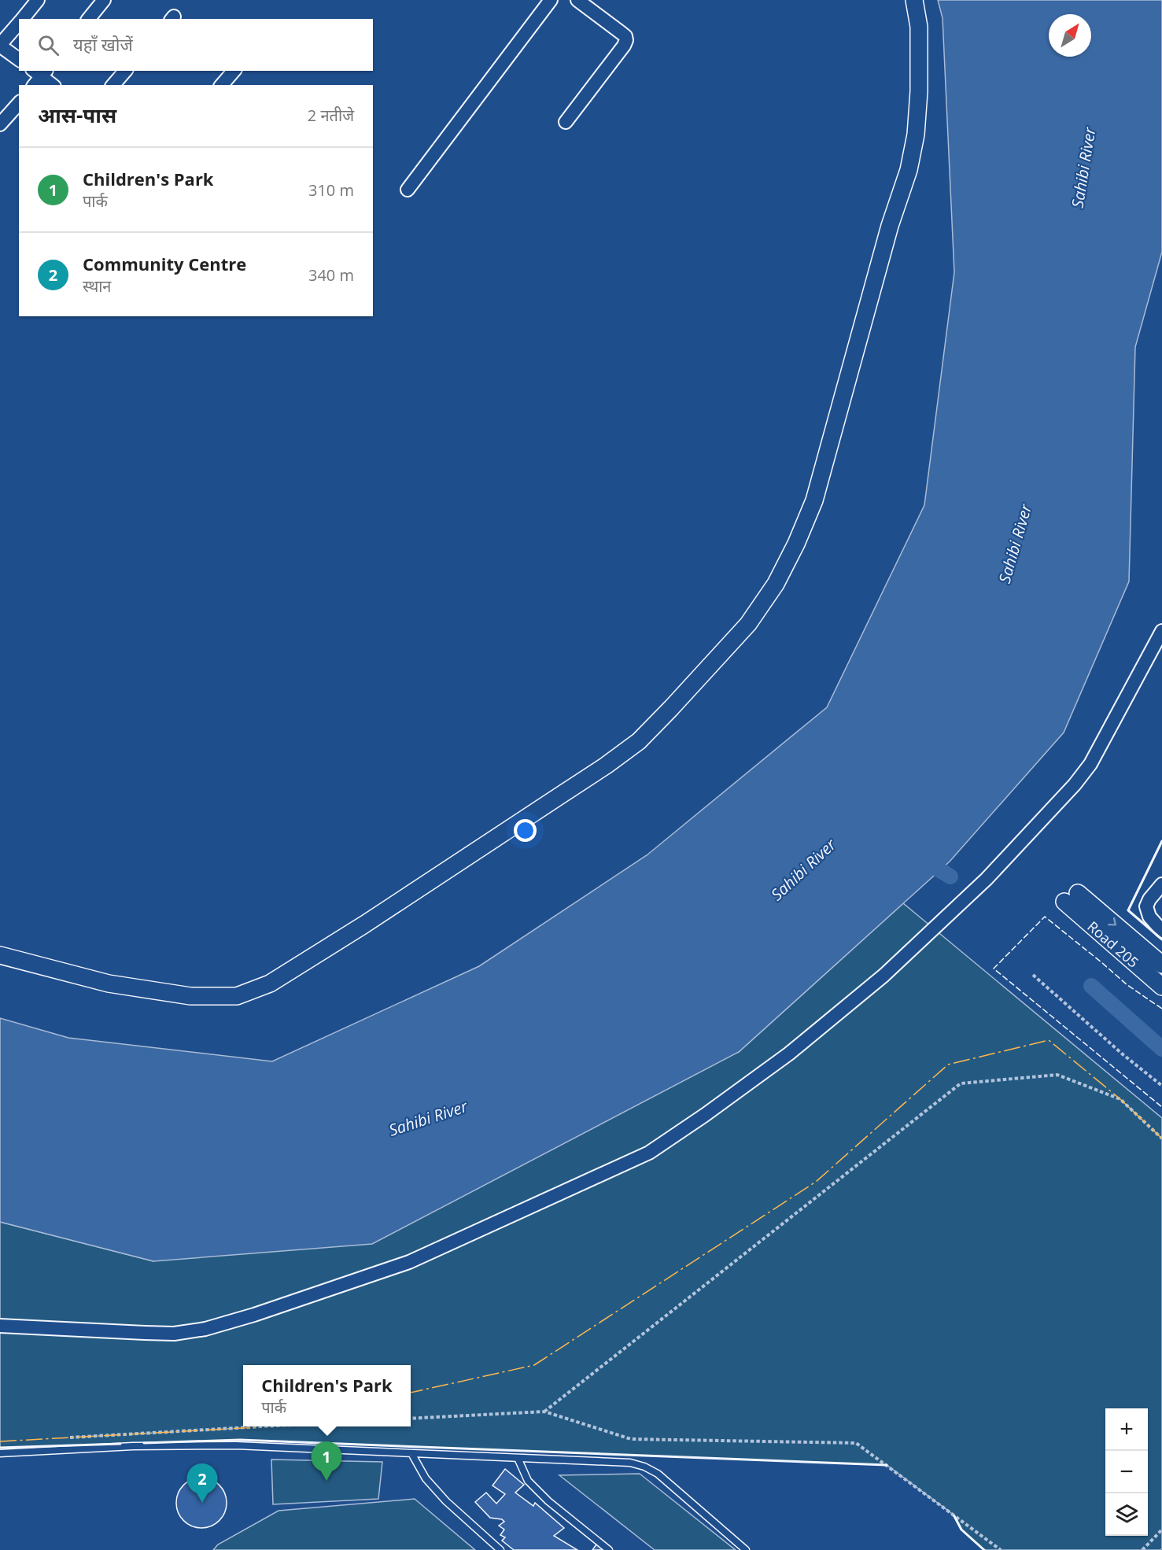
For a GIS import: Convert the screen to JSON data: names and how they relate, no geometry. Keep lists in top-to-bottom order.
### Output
{
  "streets": {
    "street": ["Road 205"]
  },
  "water": ["Sahibi River"],
  "north": "top right",
  "page": {
    "search": "यहाँ खोजें",
    "heading": ["आस-पास", "2 नतीजे"],
    "list": [
      {
        "mark": "1",
        "name": "Children's Park",
        "note": "पार्क",
        "value": "310 m"
      },
      {
        "mark": "2",
        "name": "Community Centre",
        "note": "स्थान",
        "value": "340 m"
      }
    ],
    "popup": ["Children's Park", "पार्क"],
    "map_buttons": ["+", "−"],
    "pins": ["1", "2"]
  }
}
